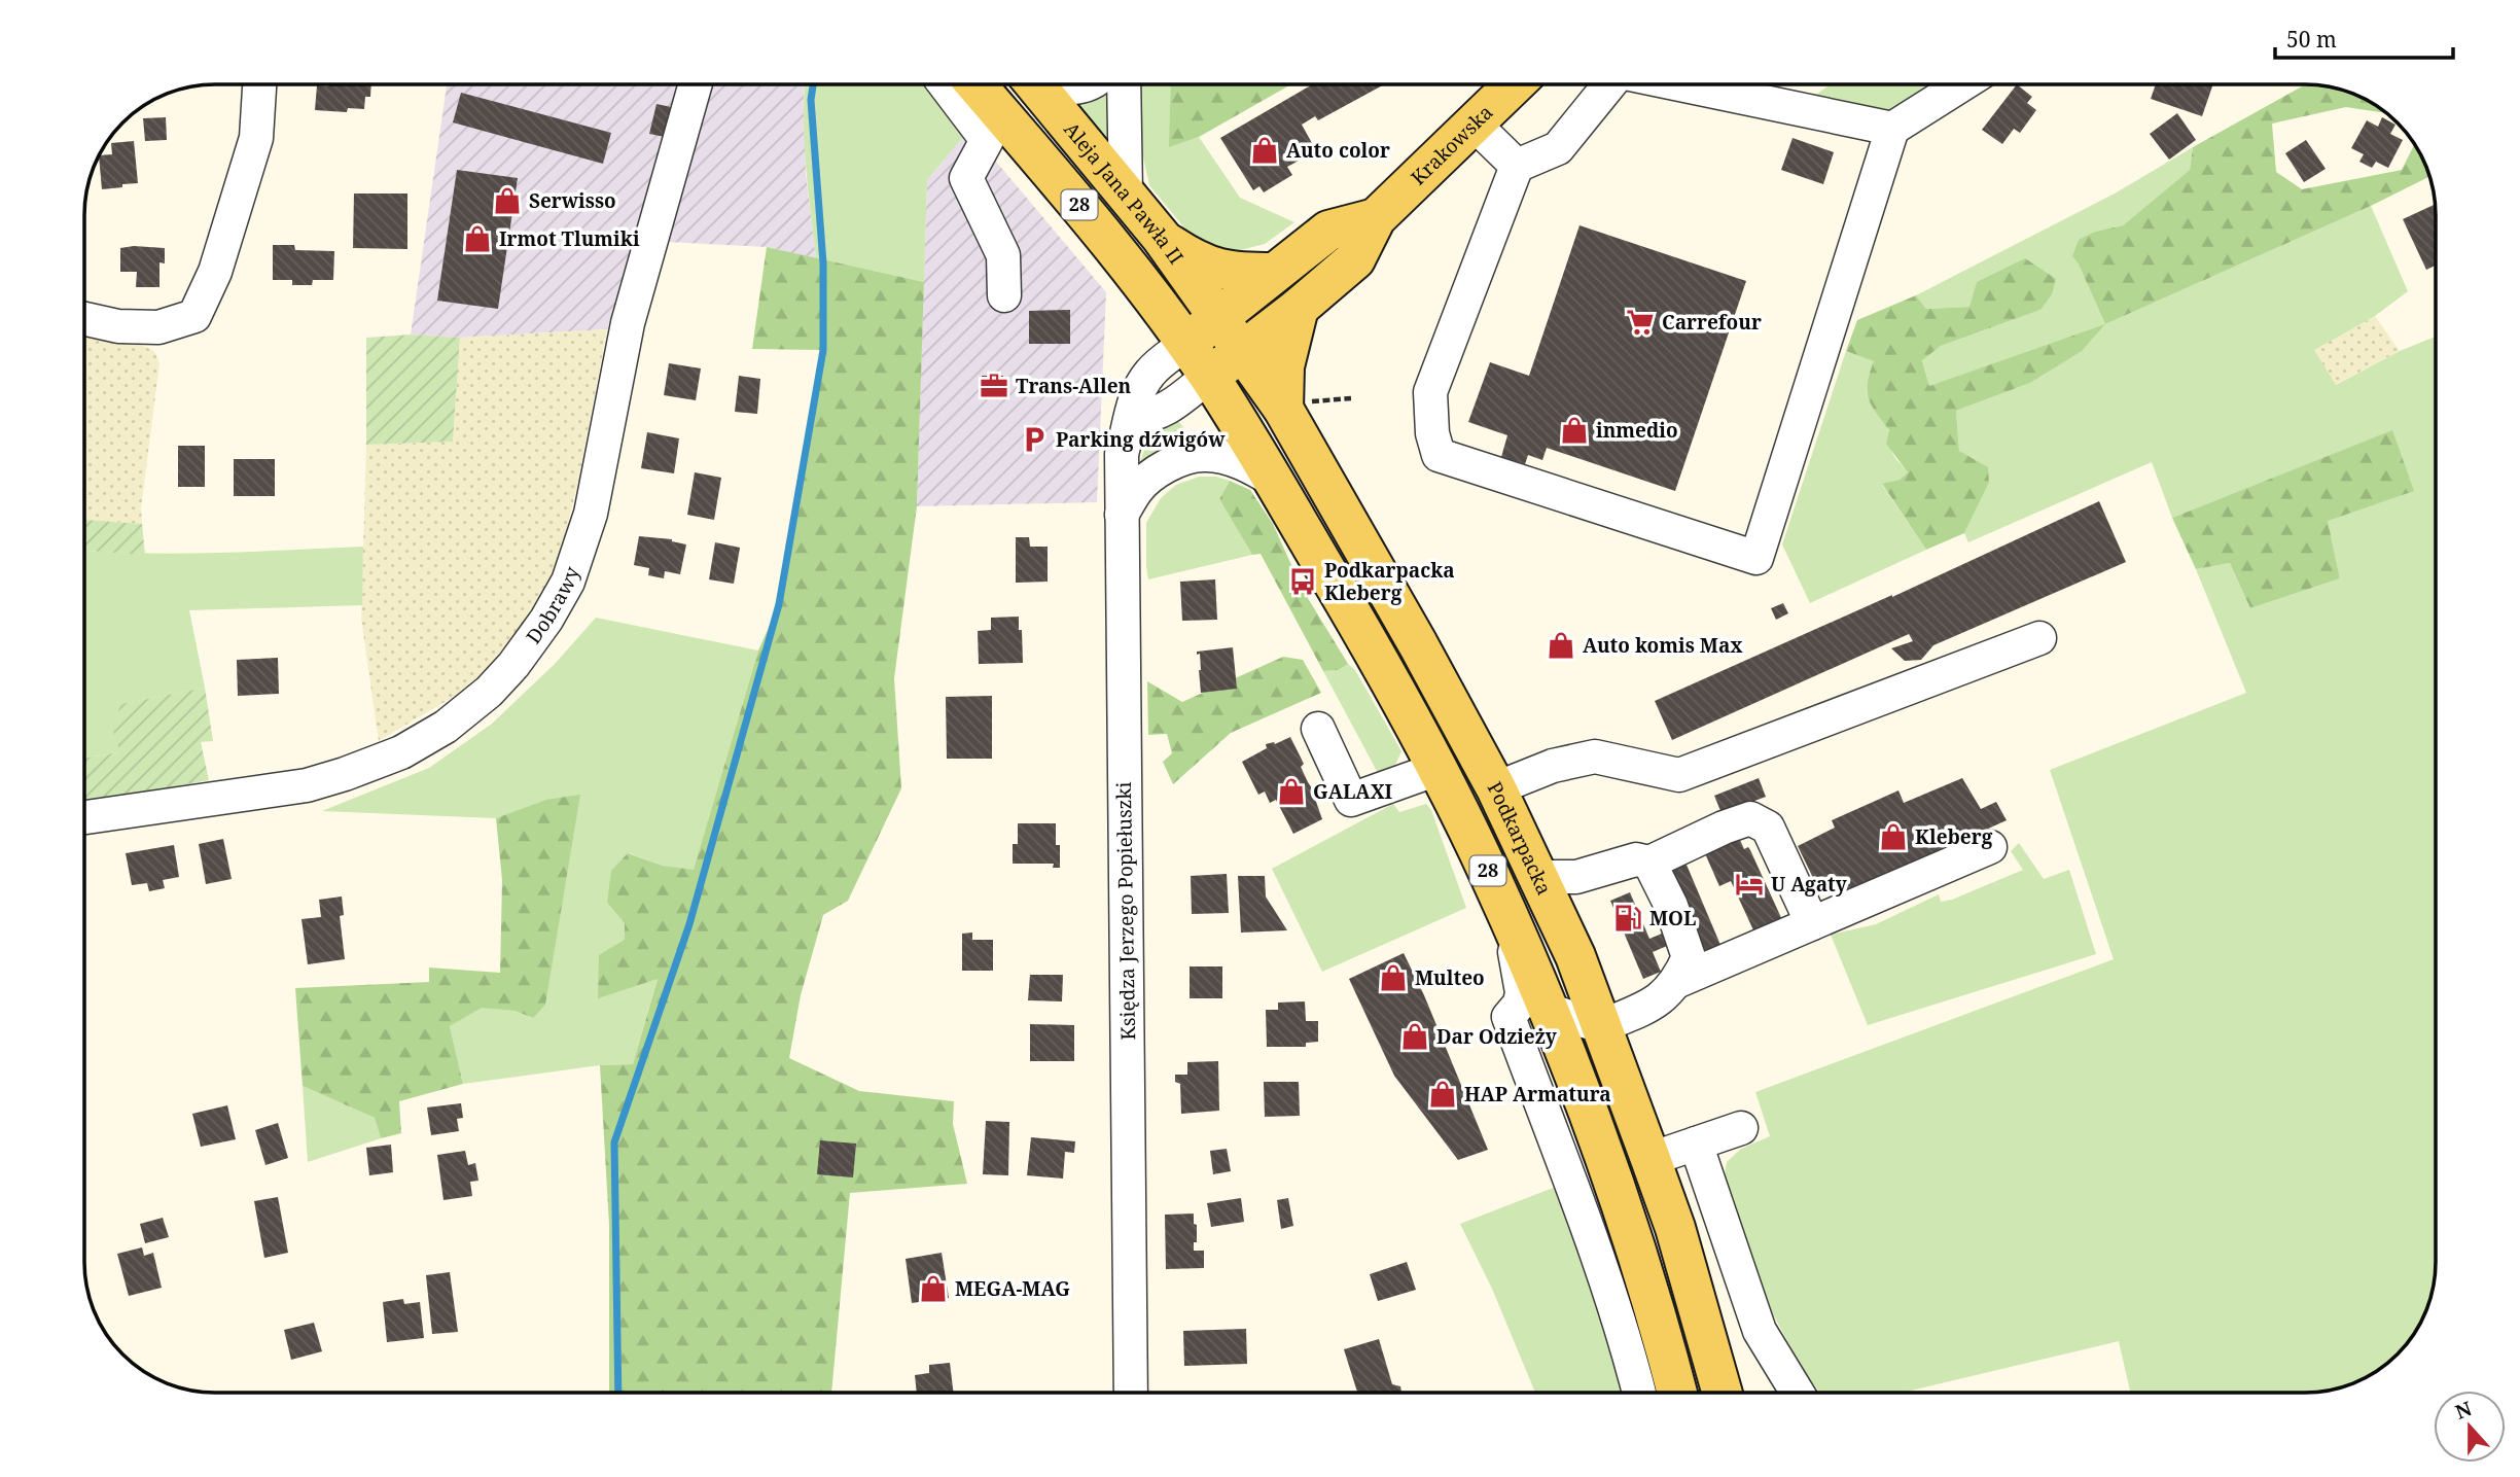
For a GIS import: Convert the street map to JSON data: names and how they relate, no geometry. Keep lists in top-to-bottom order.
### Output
{
  "streets": {
    "main road": [
      "Krakowska",
      "Aleja Jana Pawła II",
      "28",
      "Podkarpacka",
      "Księdza Jerzego Popiełuszki"
    ],
    "street": ["Dobrawy"]
  },
  "crossings": [
    ["Krakowska", "Podkarpacka"],
    ["Aleja Jana Pawła II", "Podkarpacka"],
    ["Aleja Jana Pawła II", "Księdza Jerzego Popiełuszki"],
    ["28", "Księdza Jerzego Popiełuszki"],
    ["Podkarpacka", "Księdza Jerzego Popiełuszki"]
  ],
  "places": {
    "shop": [
      "Auto color",
      "Serwisso",
      "Irmot Tlumiki",
      "inmedio",
      "Auto komis Max",
      "GALAXI",
      "Kleberg",
      "Multeo",
      "Dar Odzieży",
      "HAP Armatura",
      "MEGA-MAG"
    ],
    "supermarket": ["Carrefour"],
    "office": ["Trans-Allen"],
    "parking": ["Parking dźwigów"],
    "bus stop": ["Podkarpacka Kleberg"],
    "hotel": ["U Agaty"],
    "fuel station": ["MOL"]
  },
  "scale_bar": "50 m",
  "north": "top"
}
